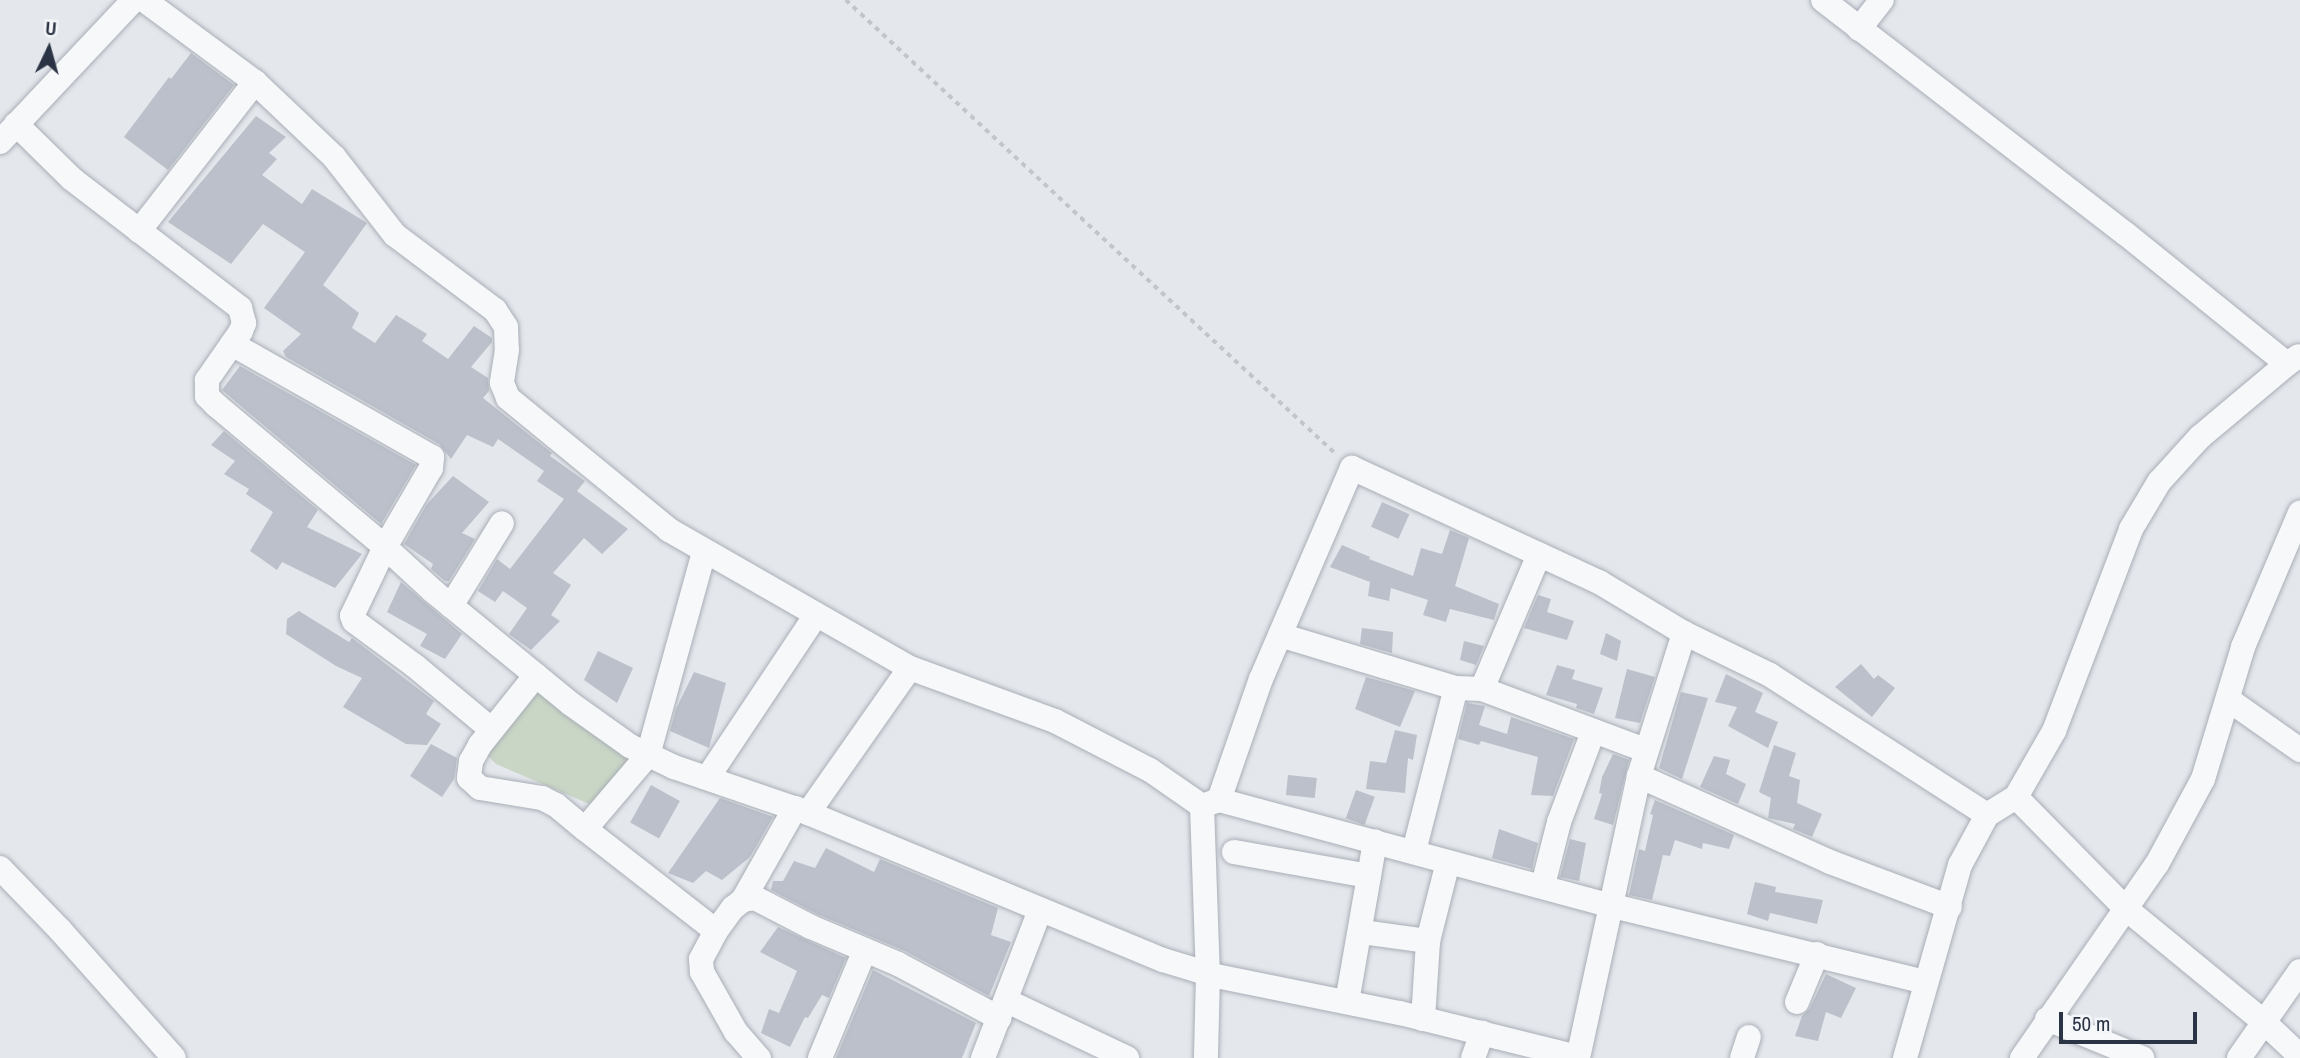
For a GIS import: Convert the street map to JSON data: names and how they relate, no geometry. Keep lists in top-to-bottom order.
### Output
{
  "scale_bar": "50 m",
  "north": "top"
}
